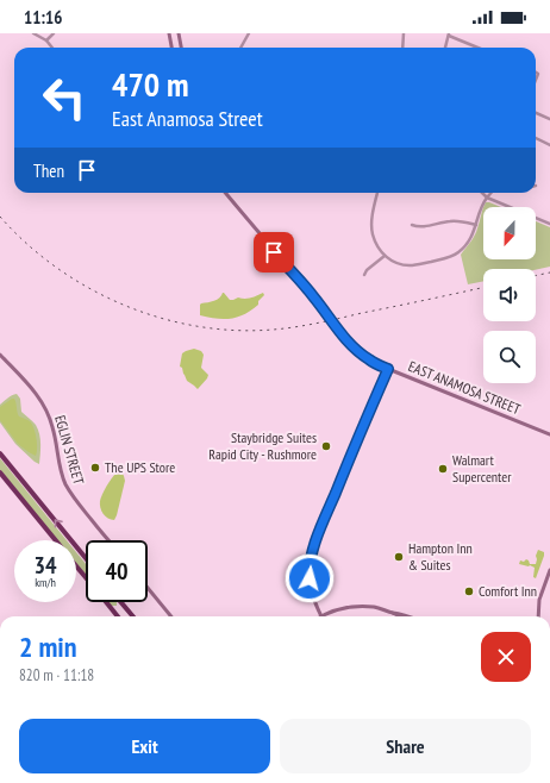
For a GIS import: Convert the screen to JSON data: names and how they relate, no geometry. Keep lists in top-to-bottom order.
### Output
{
  "streets": {
    "street": ["EAST ANAMOSA STREET", "EGLIN STREET"]
  },
  "places": [
    "Staybridge Suites Rapid City - Rushmore",
    "The UPS Store",
    "Walmart Supercenter",
    "Hampton Inn & Suites",
    "Comfort Inn"
  ],
  "north": "bottom",
  "page": {
    "status": "11:16",
    "turn": ["470 m", "East Anamosa Street"],
    "then": "Then",
    "speed": "34 km/h",
    "limit": "40",
    "heading": ["2 min", "820 m · 11:18"],
    "buttons": ["Exit", "Share"]
  }
}
